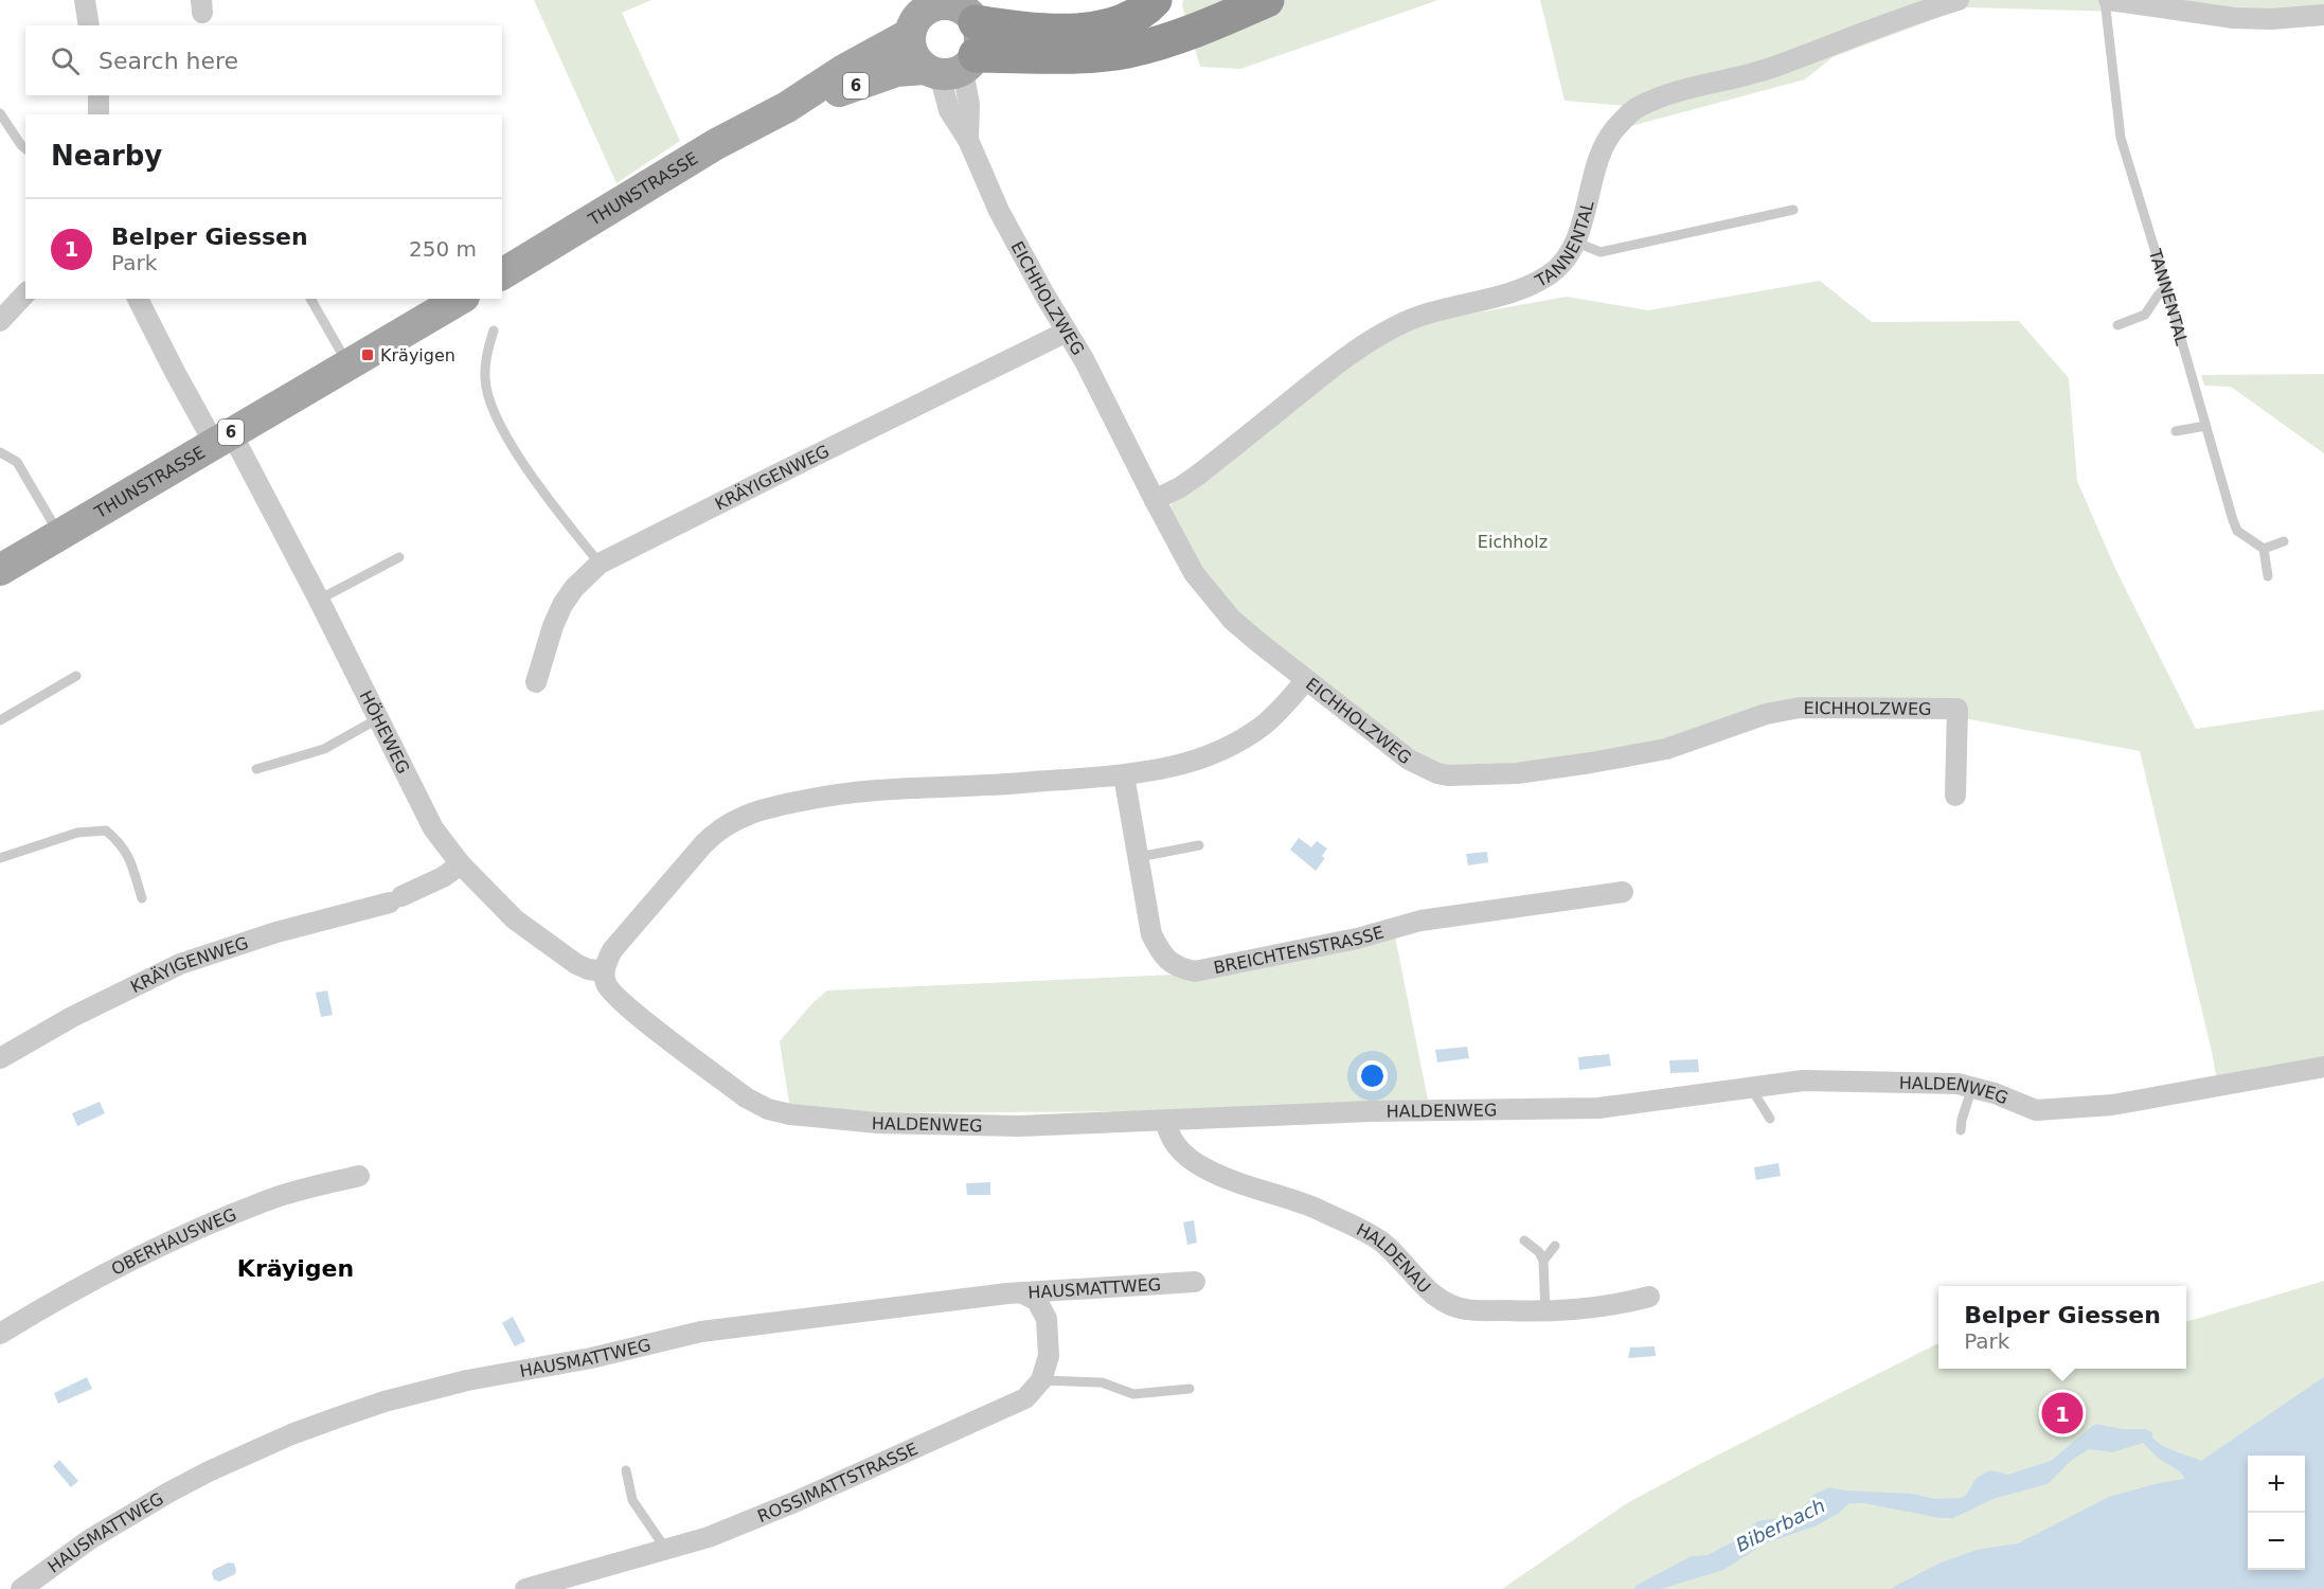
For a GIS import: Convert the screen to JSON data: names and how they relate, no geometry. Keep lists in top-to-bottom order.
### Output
{
  "streets": {
    "main road": ["6", "THUNSTRASSE"],
    "street": [
      "TANNENTAL",
      "EICHHOLZWEG",
      "KRÄYIGENWEG",
      "HÖHEWEG",
      "BREICHTENSTRASSE",
      "HALDENWEG",
      "OBERHAUSWEG",
      "HALDENAU",
      "HAUSMATTWEG",
      "ROSSIMATTSTRASSE"
    ]
  },
  "crossings": [
    ["THUNSTRASSE", "EICHHOLZWEG"],
    ["THUNSTRASSE", "HÖHEWEG"],
    ["TANNENTAL", "EICHHOLZWEG"],
    ["EICHHOLZWEG", "KRÄYIGENWEG"],
    ["KRÄYIGENWEG", "HÖHEWEG"],
    ["HÖHEWEG", "HALDENWEG"],
    ["HALDENWEG", "HALDENAU"]
  ],
  "districts": ["Kräyigen"],
  "water": ["Biberbach"],
  "parks": ["Eichholz"],
  "places": {
    "transit": ["Kräyigen"]
  },
  "page": {
    "search": "Search here",
    "heading": "Nearby",
    "list": [
      {
        "mark": "1",
        "name": "Belper Giessen",
        "note": "Park",
        "value": "250 m"
      }
    ],
    "popup": ["Belper Giessen", "Park"],
    "pins": "1",
    "map_buttons": ["+", "−"]
  }
}
